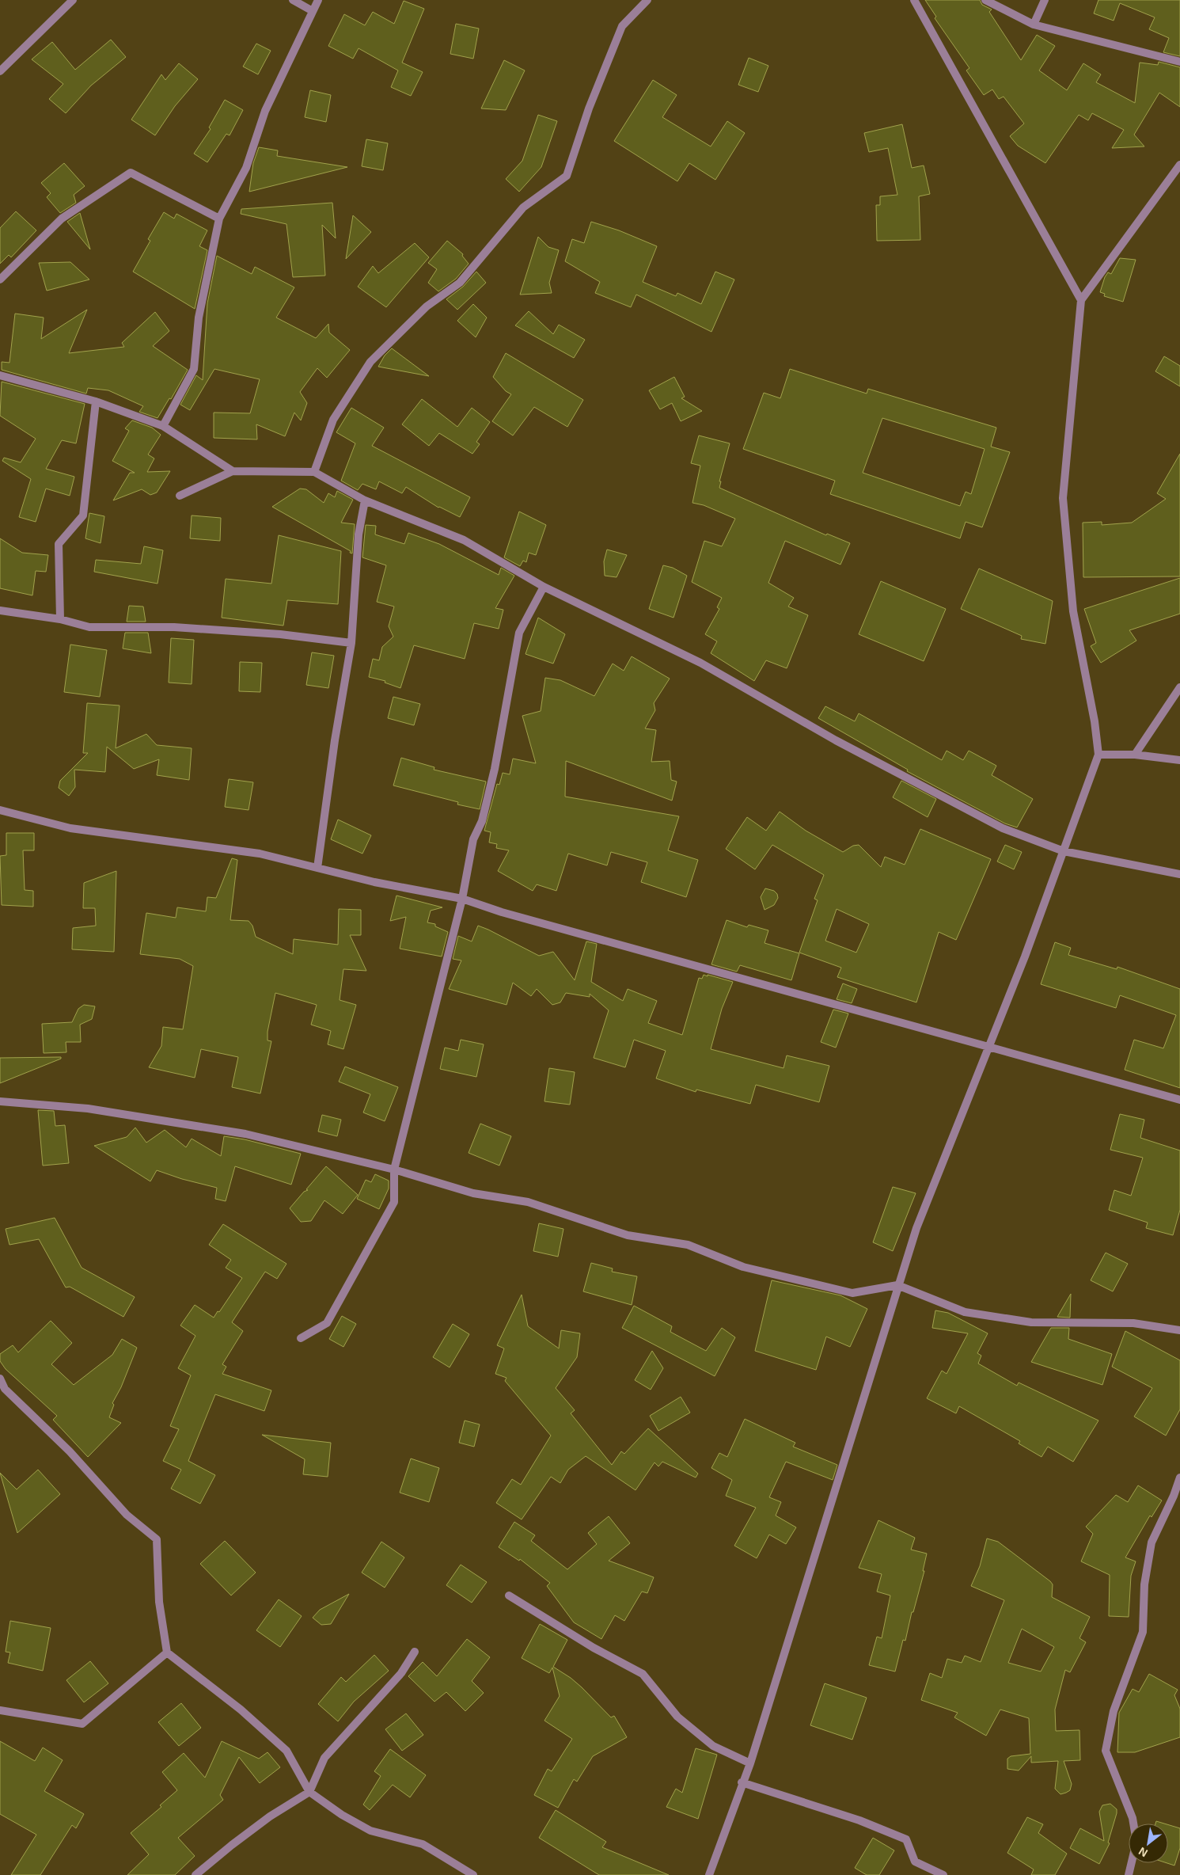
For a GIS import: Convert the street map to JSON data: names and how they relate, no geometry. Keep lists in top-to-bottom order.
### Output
{
  "north": "bottom left"
}
